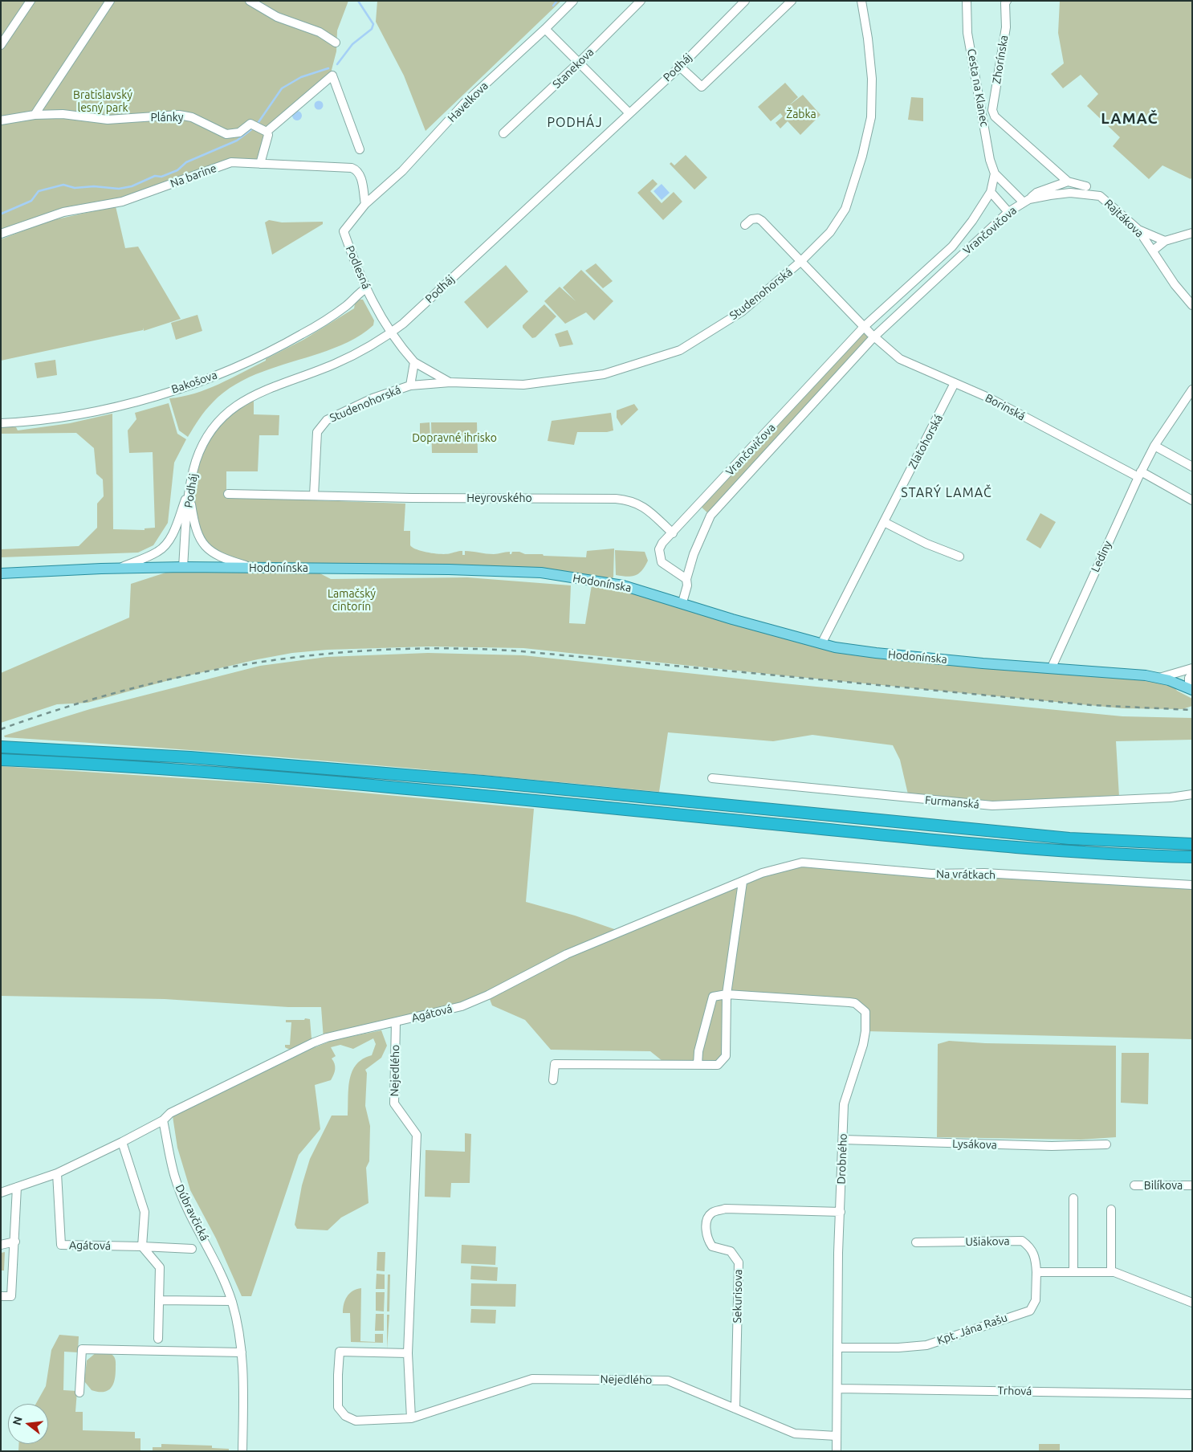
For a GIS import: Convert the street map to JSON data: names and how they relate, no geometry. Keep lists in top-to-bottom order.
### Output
{
  "streets": {
    "main road": ["Hodonínska"],
    "street": [
      "Zhorínska",
      "Podháj",
      "Stanekova",
      "Cesta na Klanec",
      "Havelkova",
      "Plánky",
      "Na barine",
      "Rajtákova",
      "Vrančovičova",
      "Podlesná",
      "Studenohorská",
      "Bakošova",
      "Borinská",
      "Zlatohorská",
      "Heyrovského",
      "Lediny",
      "Furmanská",
      "Na vrátkach",
      "Agátová",
      "Nejedlého",
      "Lysákova",
      "Drobného",
      "Bilíkova",
      "Dúbravčická",
      "Ušiakova",
      "Sekurisova",
      "Kpt. Jána Rašu",
      "Trhová"
    ]
  },
  "crossings": [
    ["Podháj", "Podlesná"],
    ["Podháj", "Studenohorská"],
    ["Podháj", "Hodonínska"],
    ["Cesta na Klanec", "Vrančovičova"],
    ["Havelkova", "Na barine"],
    ["Havelkova", "Podlesná"],
    ["Na barine", "Podlesná"],
    ["Rajtákova", "Vrančovičova"],
    ["Vrančovičova", "Borinská"],
    ["Vrančovičova", "Heyrovského"],
    ["Vrančovičova", "Hodonínska"],
    ["Podlesná", "Studenohorská"],
    ["Podlesná", "Bakošova"],
    ["Studenohorská", "Borinská"],
    ["Studenohorská", "Heyrovského"],
    ["Borinská", "Zlatohorská"],
    ["Borinská", "Lediny"],
    ["Zlatohorská", "Hodonínska"],
    ["Lediny", "Hodonínska"],
    ["Na vrátkach", "Agátová"],
    ["Agátová", "Nejedlého"],
    ["Agátová", "Dúbravčická"],
    ["Nejedlého", "Drobného"],
    ["Nejedlého", "Sekurisova"],
    ["Lysákova", "Drobného"],
    ["Drobného", "Sekurisova"],
    ["Drobného", "Kpt. Jána Rašu"],
    ["Drobného", "Trhová"],
    ["Ušiakova", "Kpt. Jána Rašu"]
  ],
  "districts": ["LAMAČ", "PODHÁJ", "STARÝ LAMAČ"],
  "parks": [
    "Bratislavský lesný park",
    "Žabka",
    "Dopravné ihrisko",
    "Lamačský cintorín"
  ],
  "north": "left"
}
